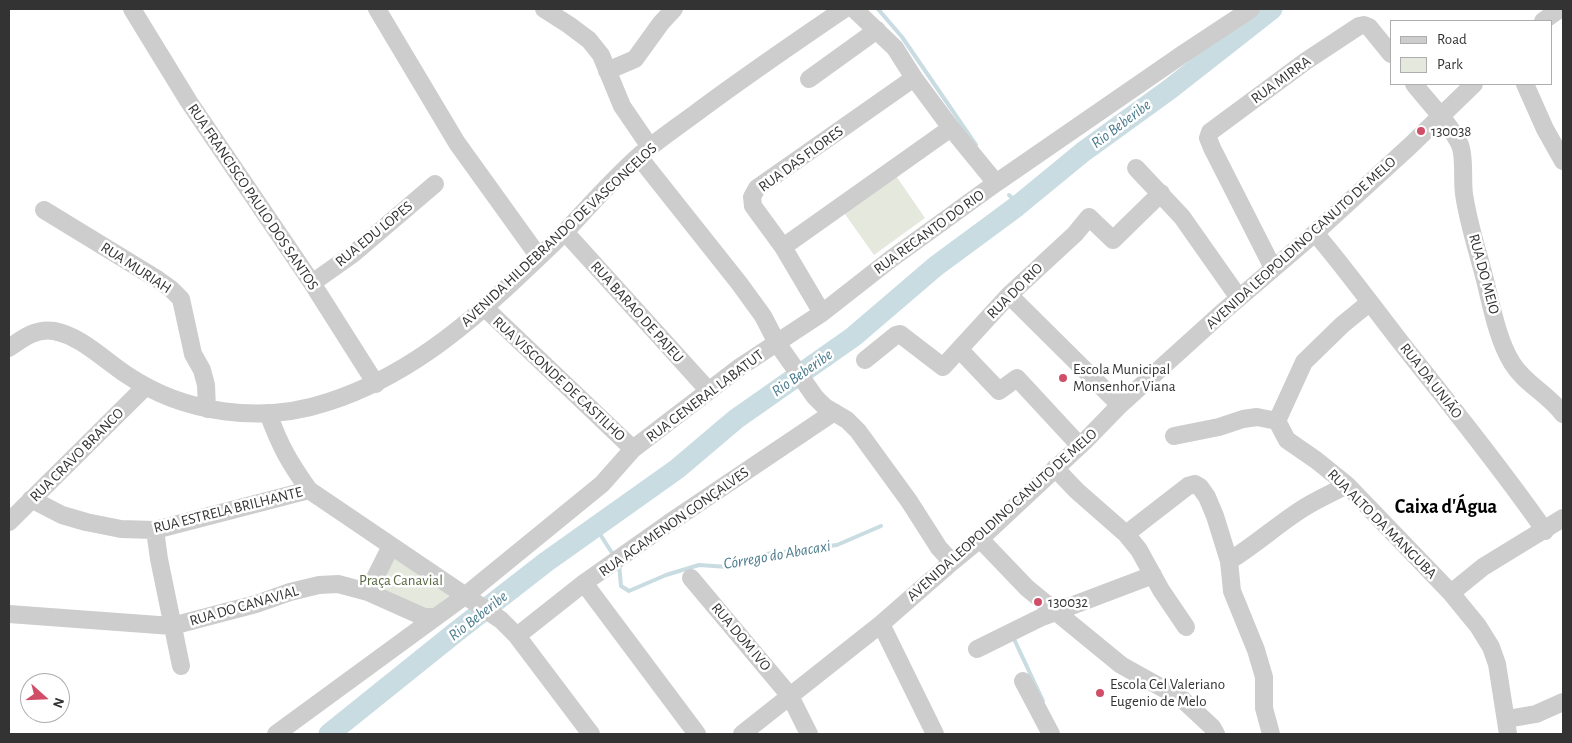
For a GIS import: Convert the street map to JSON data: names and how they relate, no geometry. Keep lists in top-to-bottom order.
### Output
{
  "streets": {
    "street": [
      "RUA MIRRA",
      "RUA DAS FLORES",
      "RUA FRANCISCO PAULO DOS SANTOS",
      "RUA RECANTO DO RIO",
      "RUA EDU LOPES",
      "AVENIDA HILDEBRANDO DE VASCONCELOS",
      "AVENIDA LEOPOLDINO CANUTO DE MELO",
      "RUA MURIAH",
      "RUA DO MEIO",
      "RUA DO RIO",
      "RUA BARAO DE PAJEU",
      "RUA VISCONDE DE CASTILHO",
      "RUA DA UNIÃO",
      "RUA GENERAL LABATUT",
      "RUA CRAVO BRANCO",
      "RUA ESTRELA BRILHANTE",
      "RUA AGAMENON GONÇALVES",
      "RUA ALTO DA MANGUBA",
      "RUA DO CANAVIAL",
      "RUA DOM IVO"
    ]
  },
  "crossings": [
    ["RUA MIRRA", "AVENIDA LEOPOLDINO CANUTO DE MELO"],
    ["RUA DAS FLORES", "RUA RECANTO DO RIO"],
    ["RUA FRANCISCO PAULO DOS SANTOS", "RUA EDU LOPES"],
    ["RUA FRANCISCO PAULO DOS SANTOS", "AVENIDA HILDEBRANDO DE VASCONCELOS"],
    ["RUA RECANTO DO RIO", "RUA GENERAL LABATUT"],
    ["AVENIDA HILDEBRANDO DE VASCONCELOS", "RUA MURIAH"],
    ["AVENIDA HILDEBRANDO DE VASCONCELOS", "RUA BARAO DE PAJEU"],
    ["AVENIDA HILDEBRANDO DE VASCONCELOS", "RUA VISCONDE DE CASTILHO"],
    ["AVENIDA HILDEBRANDO DE VASCONCELOS", "RUA CRAVO BRANCO"],
    ["AVENIDA LEOPOLDINO CANUTO DE MELO", "RUA DO MEIO"],
    ["AVENIDA LEOPOLDINO CANUTO DE MELO", "RUA DA UNIÃO"],
    ["AVENIDA LEOPOLDINO CANUTO DE MELO", "RUA DOM IVO"],
    ["RUA BARAO DE PAJEU", "RUA GENERAL LABATUT"],
    ["RUA VISCONDE DE CASTILHO", "RUA GENERAL LABATUT"],
    ["RUA CRAVO BRANCO", "RUA ESTRELA BRILHANTE"]
  ],
  "districts": ["Caixa d'Água"],
  "water": ["Rio Beberibe", "Córrego do Abacaxi"],
  "parks": ["Praça Canavial"],
  "places": [
    "130038",
    "Escola Municipal Monsenhor Viana",
    "130032",
    "Escola Cel Valeriano Eugenio de Melo"
  ],
  "legend": ["Road", "Park"],
  "north": "right"
}
